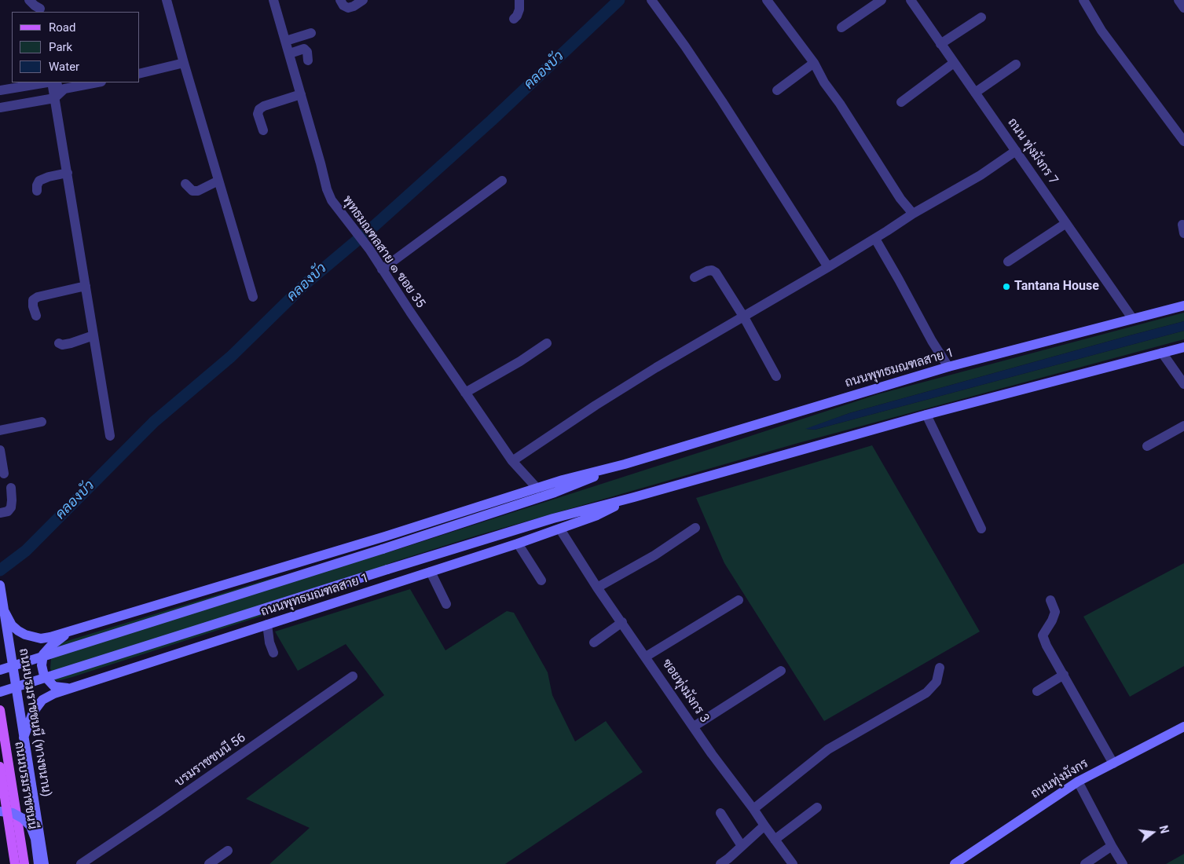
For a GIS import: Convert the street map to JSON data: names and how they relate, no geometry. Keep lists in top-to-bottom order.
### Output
{
  "streets": {
    "main road": [
      "ถนนพุทธมณฑลสาย 1",
      "ถนนบรมราชชนนี (ทางขนาน)",
      "ถนนทุ่งมังกร",
      "ถนนบรมราชชนนี"
    ],
    "street": [
      "ถนน ทุ่งมังกร 7",
      "พุทธมณฑลสาย ๑ ซอย 35",
      "ซอยทุ่งมังกร 3",
      "บรมราชชนนี 56"
    ]
  },
  "crossings": [
    ["ถนน ทุ่งมังกร 7", "ถนนพุทธมณฑลสาย 1"],
    ["พุทธมณฑลสาย ๑ ซอย 35", "ถนนพุทธมณฑลสาย 1"],
    ["ถนนพุทธมณฑลสาย 1", "ซอยทุ่งมังกร 3"],
    ["ถนนพุทธมณฑลสาย 1", "ถนนบรมราชชนนี (ทางขนาน)"]
  ],
  "water": ["คลองบัว"],
  "places": ["Tantana House"],
  "legend": ["Road", "Park", "Water"],
  "north": "right"
}
